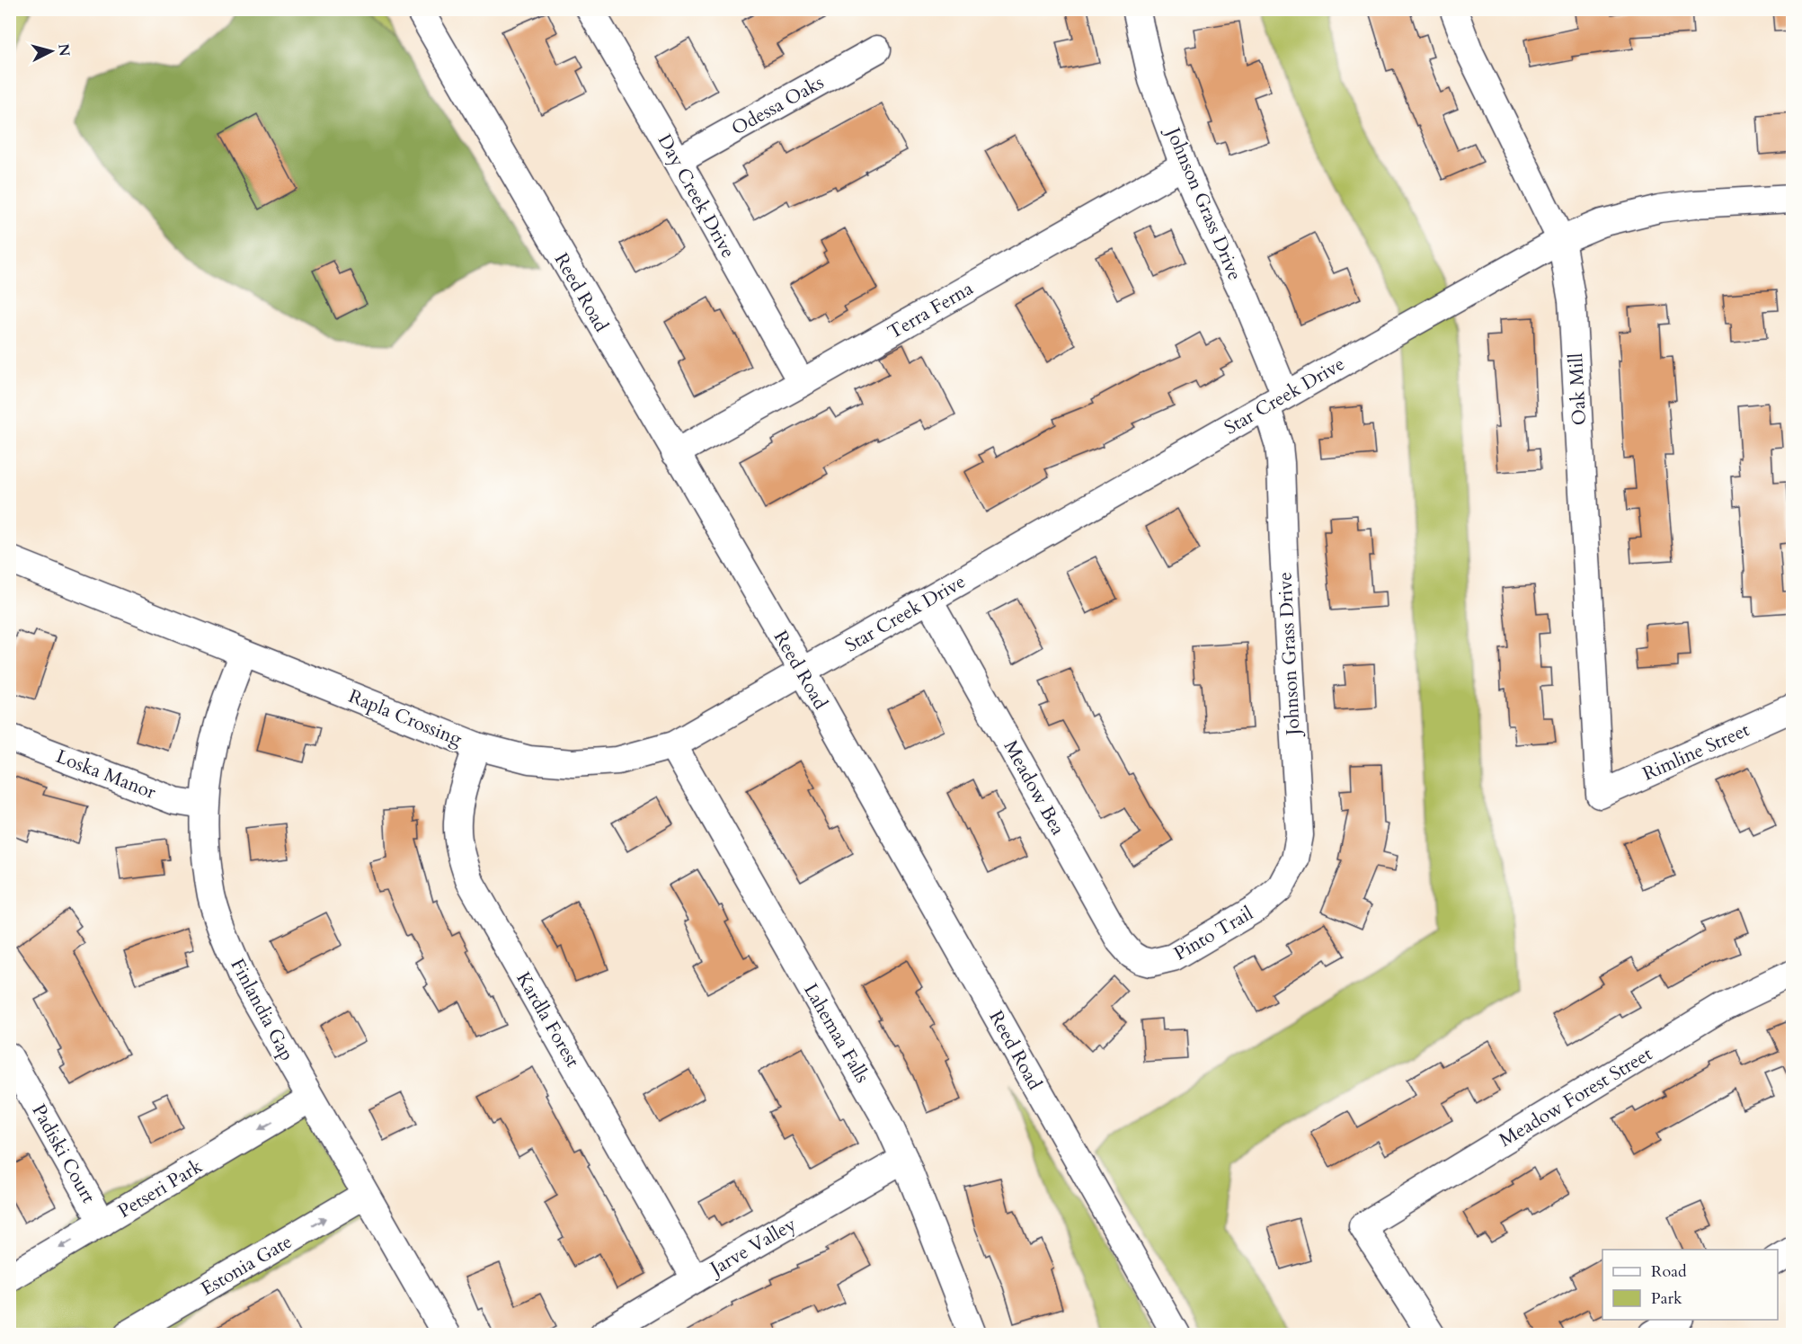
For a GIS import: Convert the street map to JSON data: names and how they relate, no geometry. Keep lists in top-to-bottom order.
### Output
{
  "streets": {
    "street": [
      "Odessa Oaks",
      "Day Creek Drive",
      "Johnson Grass Drive",
      "Reed Road",
      "Terra Ferna",
      "Oak Mill",
      "Star Creek Drive",
      "Rapla Crossing",
      "Rimline Street",
      "Loska Manor",
      "Meadow Bea",
      "Pinto Trail",
      "Finlandia Gap",
      "Kardla Forest",
      "Lahemaa Falls",
      "Meadow Forest Street",
      "Padiski Court",
      "Petseri Park",
      "Jarve Valley",
      "Estonia Gate"
    ]
  },
  "crossings": [
    ["Odessa Oaks", "Day Creek Drive"],
    ["Day Creek Drive", "Terra Ferna"],
    ["Johnson Grass Drive", "Terra Ferna"],
    ["Johnson Grass Drive", "Star Creek Drive"],
    ["Johnson Grass Drive", "Pinto Trail"],
    ["Reed Road", "Terra Ferna"],
    ["Reed Road", "Star Creek Drive"],
    ["Reed Road", "Rapla Crossing"],
    ["Oak Mill", "Star Creek Drive"],
    ["Oak Mill", "Rimline Street"],
    ["Star Creek Drive", "Rapla Crossing"],
    ["Star Creek Drive", "Meadow Bea"],
    ["Rapla Crossing", "Finlandia Gap"],
    ["Rapla Crossing", "Kardla Forest"],
    ["Rapla Crossing", "Lahemaa Falls"],
    ["Loska Manor", "Finlandia Gap"],
    ["Meadow Bea", "Pinto Trail"],
    ["Finlandia Gap", "Petseri Park"],
    ["Finlandia Gap", "Estonia Gate"],
    ["Kardla Forest", "Jarve Valley"],
    ["Lahemaa Falls", "Jarve Valley"],
    ["Padiski Court", "Petseri Park"]
  ],
  "one_way": ["Petseri Park", "Estonia Gate"],
  "legend": ["Road", "Park"],
  "north": "right"
}
